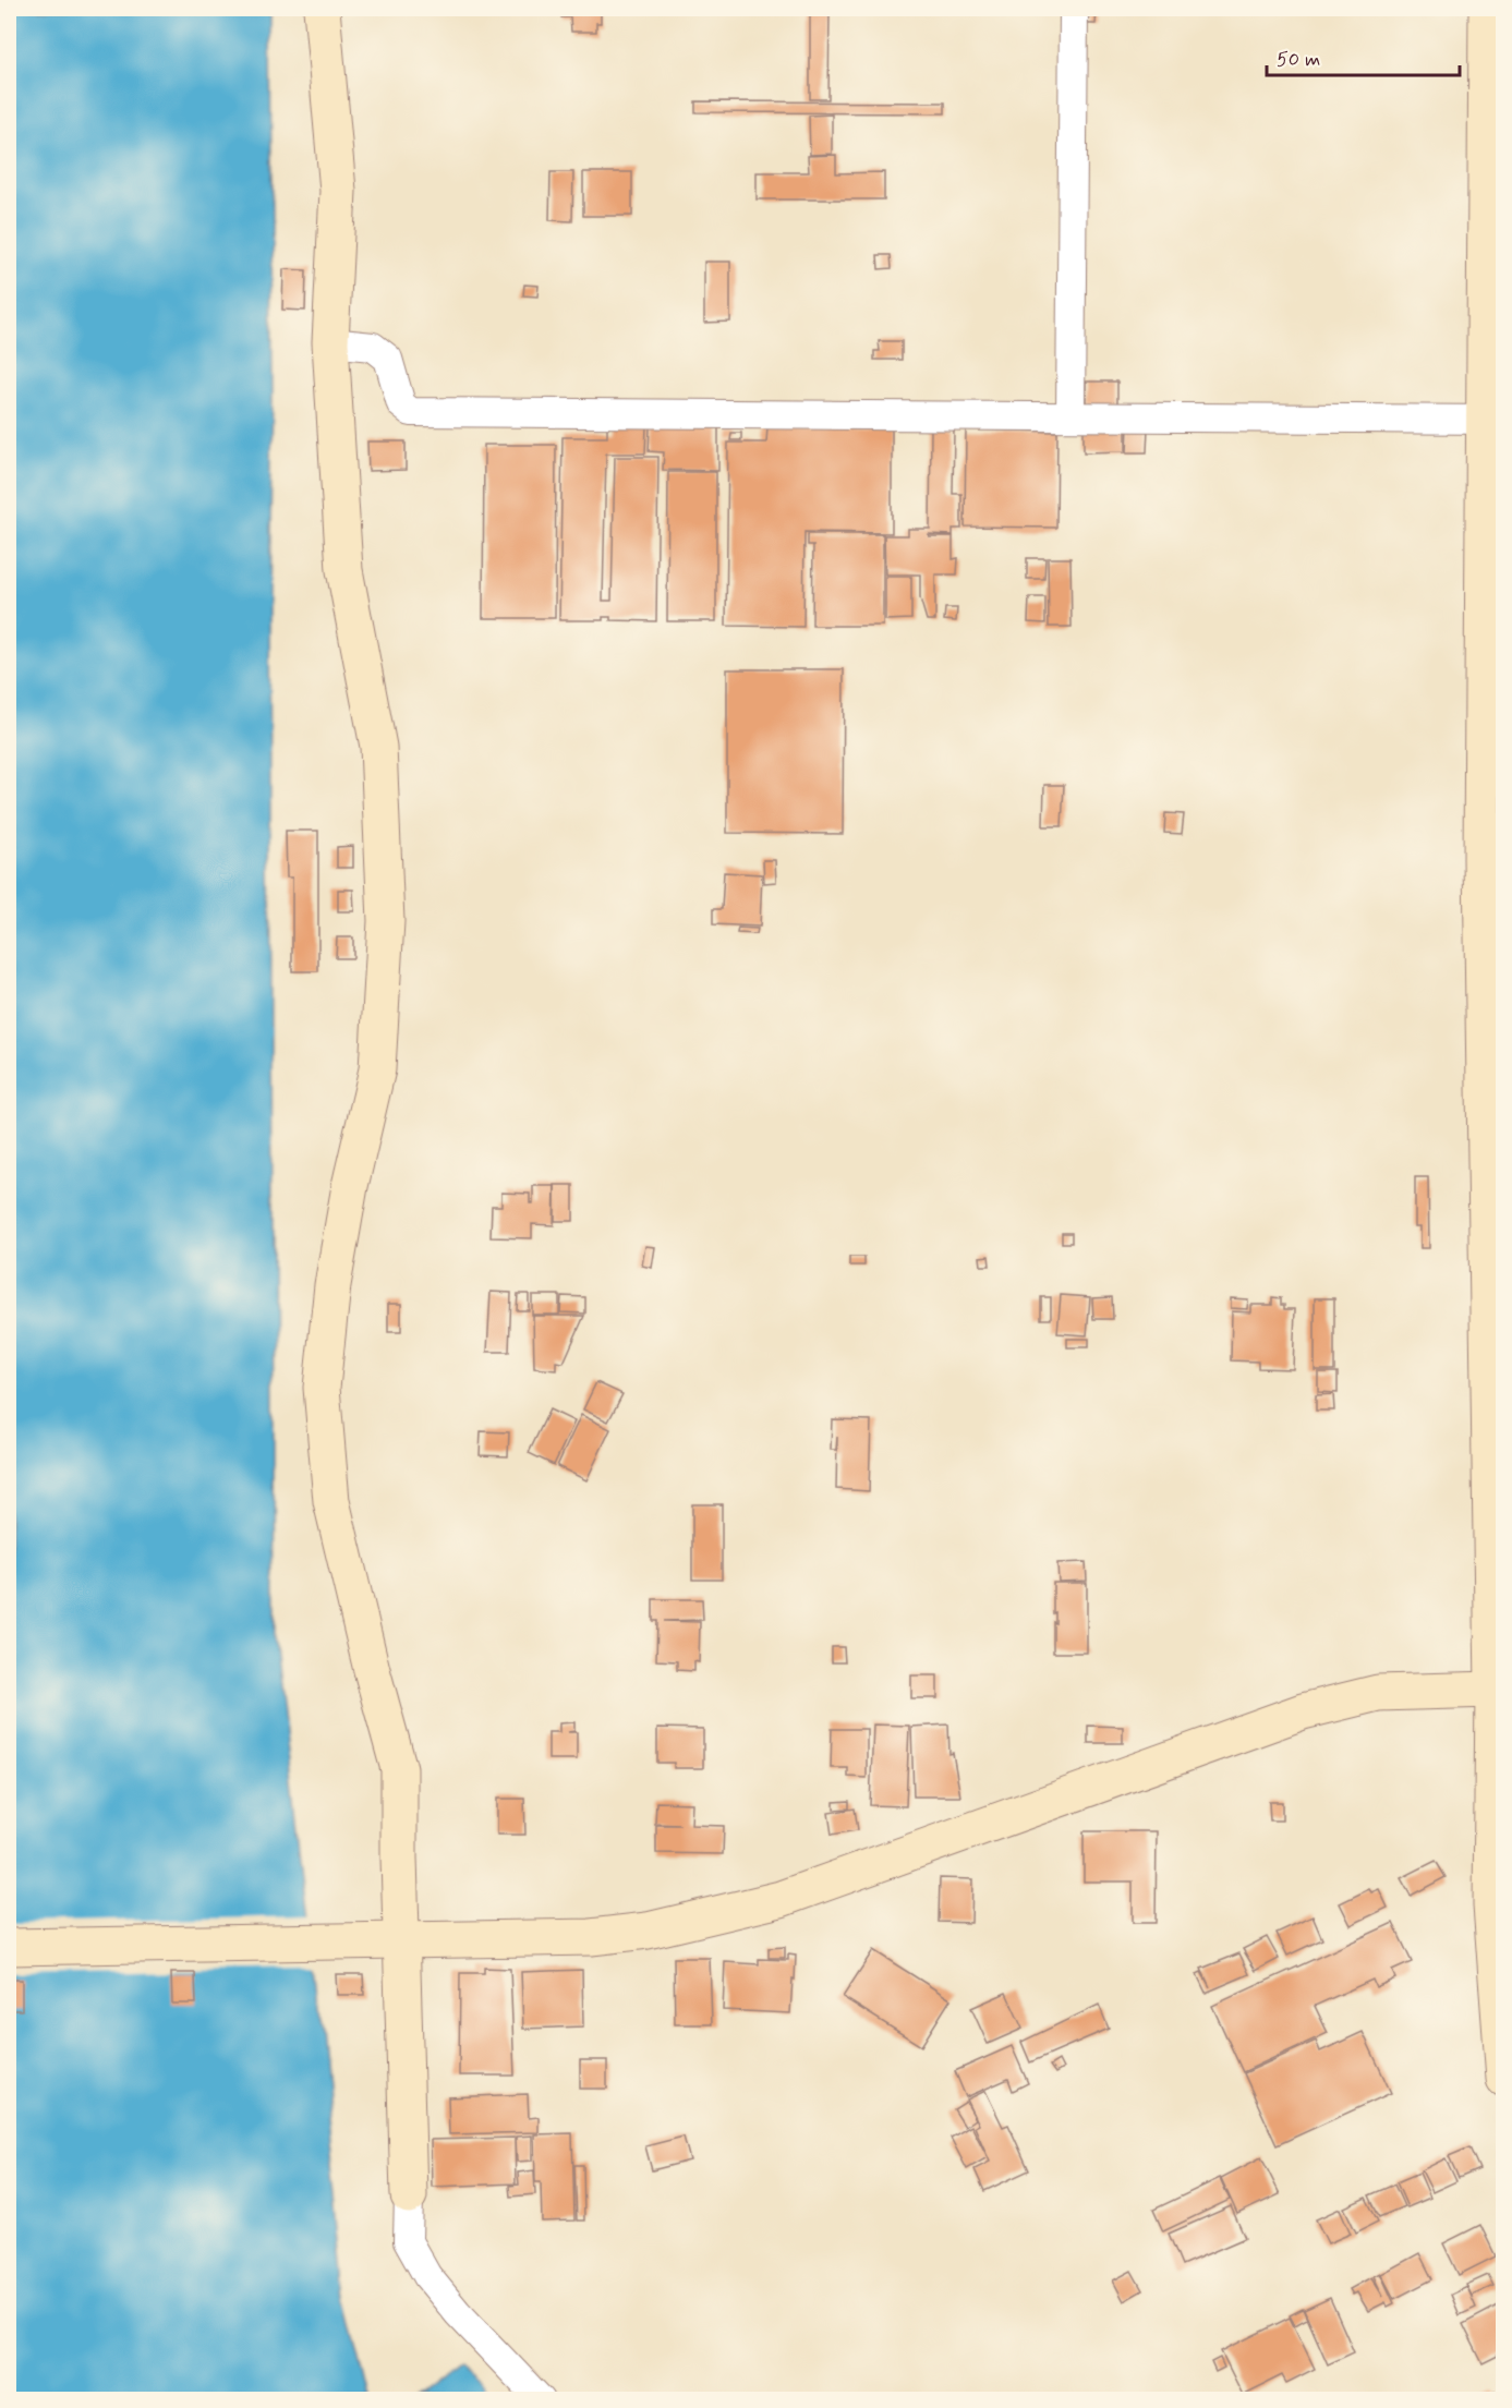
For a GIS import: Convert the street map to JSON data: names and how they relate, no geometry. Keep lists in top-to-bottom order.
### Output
{
  "scale_bar": "50 m"
}
